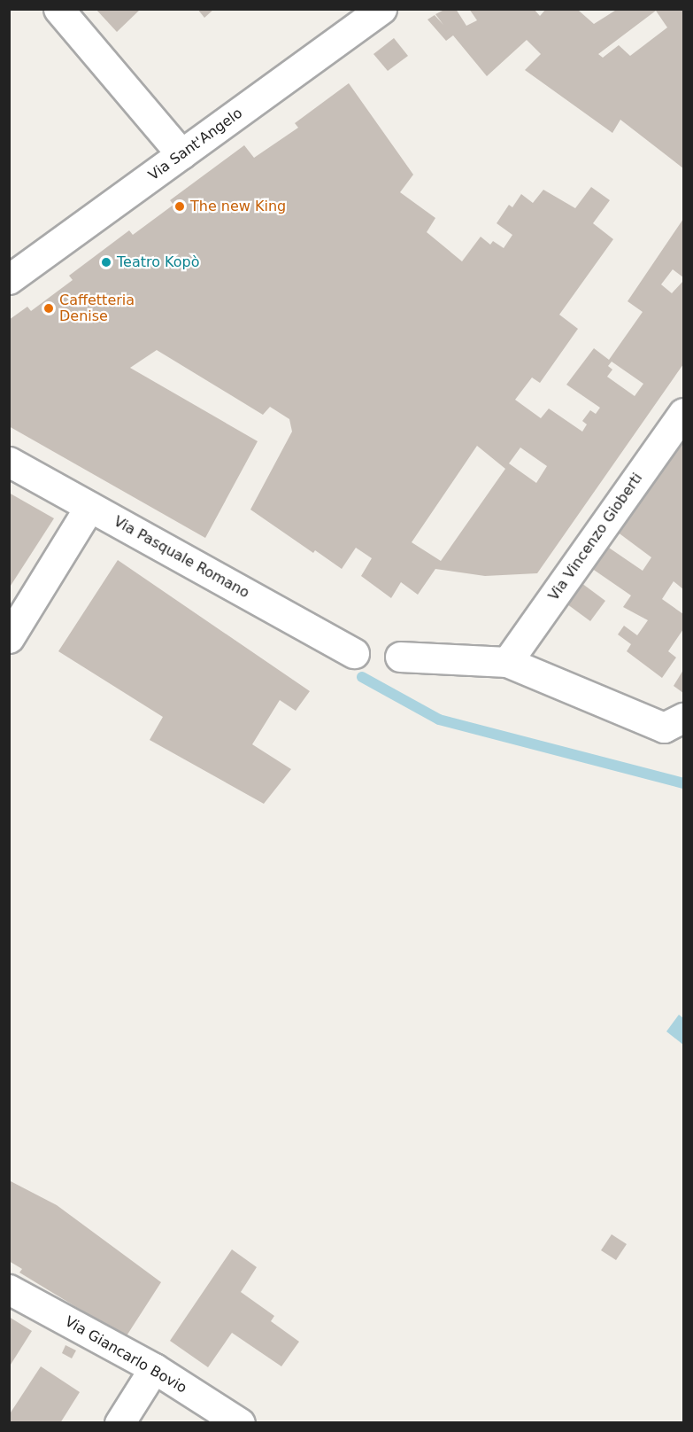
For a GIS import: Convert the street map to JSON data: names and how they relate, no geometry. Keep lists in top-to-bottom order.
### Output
{
  "streets": {
    "street": [
      "Via Sant'Angelo",
      "Via Vincenzo Gioberti",
      "Via Pasquale Romano",
      "Via Giancarlo Bovio"
    ]
  },
  "places": ["The new King", "Teatro Kopò", "Caffetteria Denise"]
}
